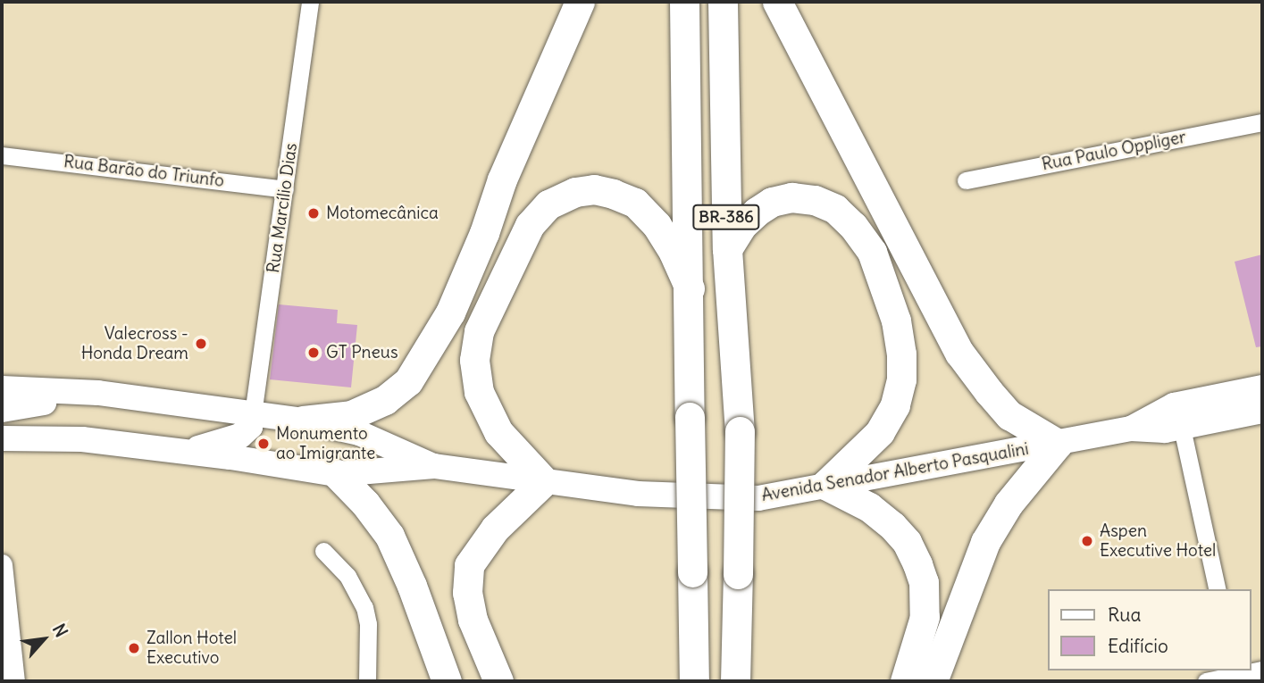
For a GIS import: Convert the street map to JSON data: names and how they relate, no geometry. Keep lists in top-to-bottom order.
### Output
{
  "streets": {
    "highway": ["BR-386"],
    "main road": ["Avenida Senador Alberto Pasqualini"],
    "street": ["Rua Paulo Oppliger", "Rua Barão do Triunfo", "Rua Marcílio Dias"]
  },
  "crossings": [
    ["Rua Barão do Triunfo", "Rua Marcílio Dias"],
    ["Rua Marcílio Dias", "Avenida Senador Alberto Pasqualini"]
  ],
  "places": [
    "Motomecânica",
    "Valecross - Honda Dream",
    "GT Pneus",
    "Monumento ao Imigrante",
    "Aspen Executive Hotel",
    "Zallon Hotel Executivo"
  ],
  "legend": ["Rua", "Edifício"],
  "north": "top right"
}
